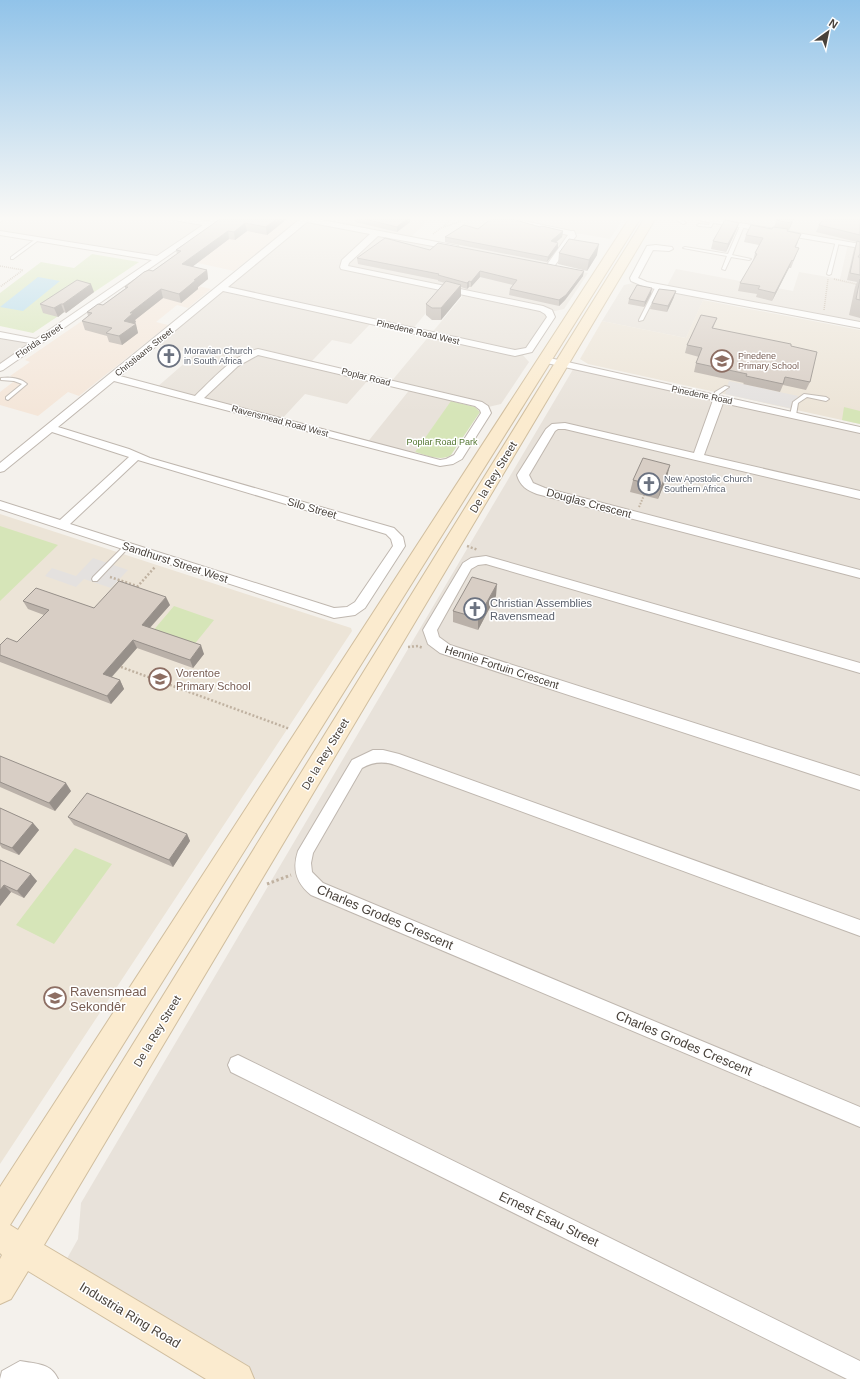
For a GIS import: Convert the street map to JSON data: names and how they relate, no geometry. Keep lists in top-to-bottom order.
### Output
{
  "streets": {
    "main road": ["De la Rey Street", "Industria Ring Road"],
    "street": [
      "Pinedene Road West",
      "Florida Street",
      "Christiaans Street",
      "Poplar Road",
      "Pinedene Road",
      "Ravensmead Road West",
      "Douglas Crescent",
      "Silo Street",
      "Sandhurst Street West",
      "Hennie Fortuin Crescent",
      "Charles Grodes Crescent",
      "Ernest Esau Street"
    ]
  },
  "crossings": [
    ["Pinedene Road West", "Christiaans Street"],
    ["Christiaans Street", "Ravensmead Road West"],
    ["Christiaans Street", "Silo Street"],
    ["Poplar Road", "Ravensmead Road West"],
    ["Pinedene Road", "De la Rey Street"],
    ["De la Rey Street", "Industria Ring Road"],
    ["Silo Street", "Sandhurst Street West"]
  ],
  "parks": ["Poplar Road Park"],
  "places": {
    "church": ["Moravian Church in South Africa", "New Apostolic Church Southern Africa", "Christian Assemblies Ravensmead"],
    "school or university": ["Pinedene Primary School", "Vorentoe Primary School", "Ravensmead Sekondêr"]
  },
  "north": "top right"
}
